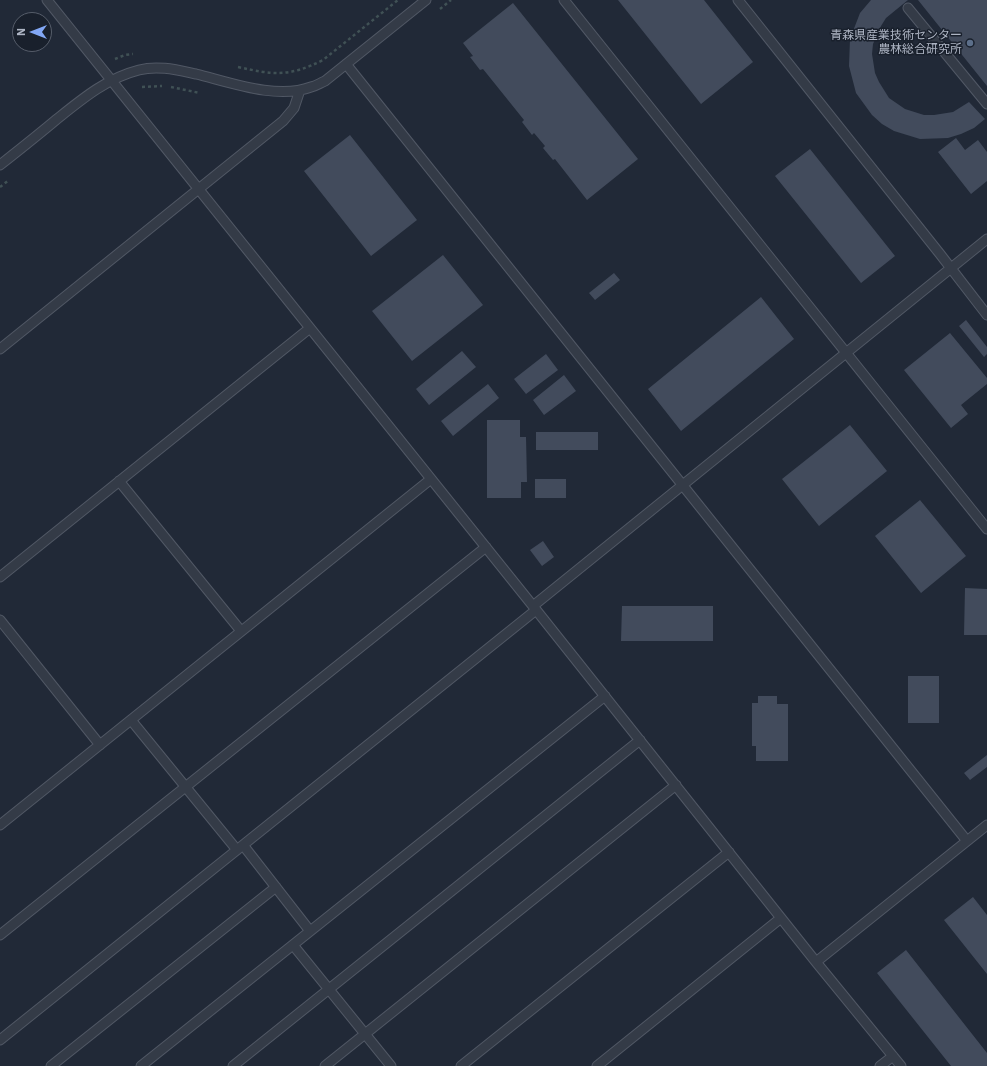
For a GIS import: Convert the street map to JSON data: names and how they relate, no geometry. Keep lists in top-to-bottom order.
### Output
{
  "places": ["青森県産業技術センター 農林総合研究所"],
  "north": "left"
}
